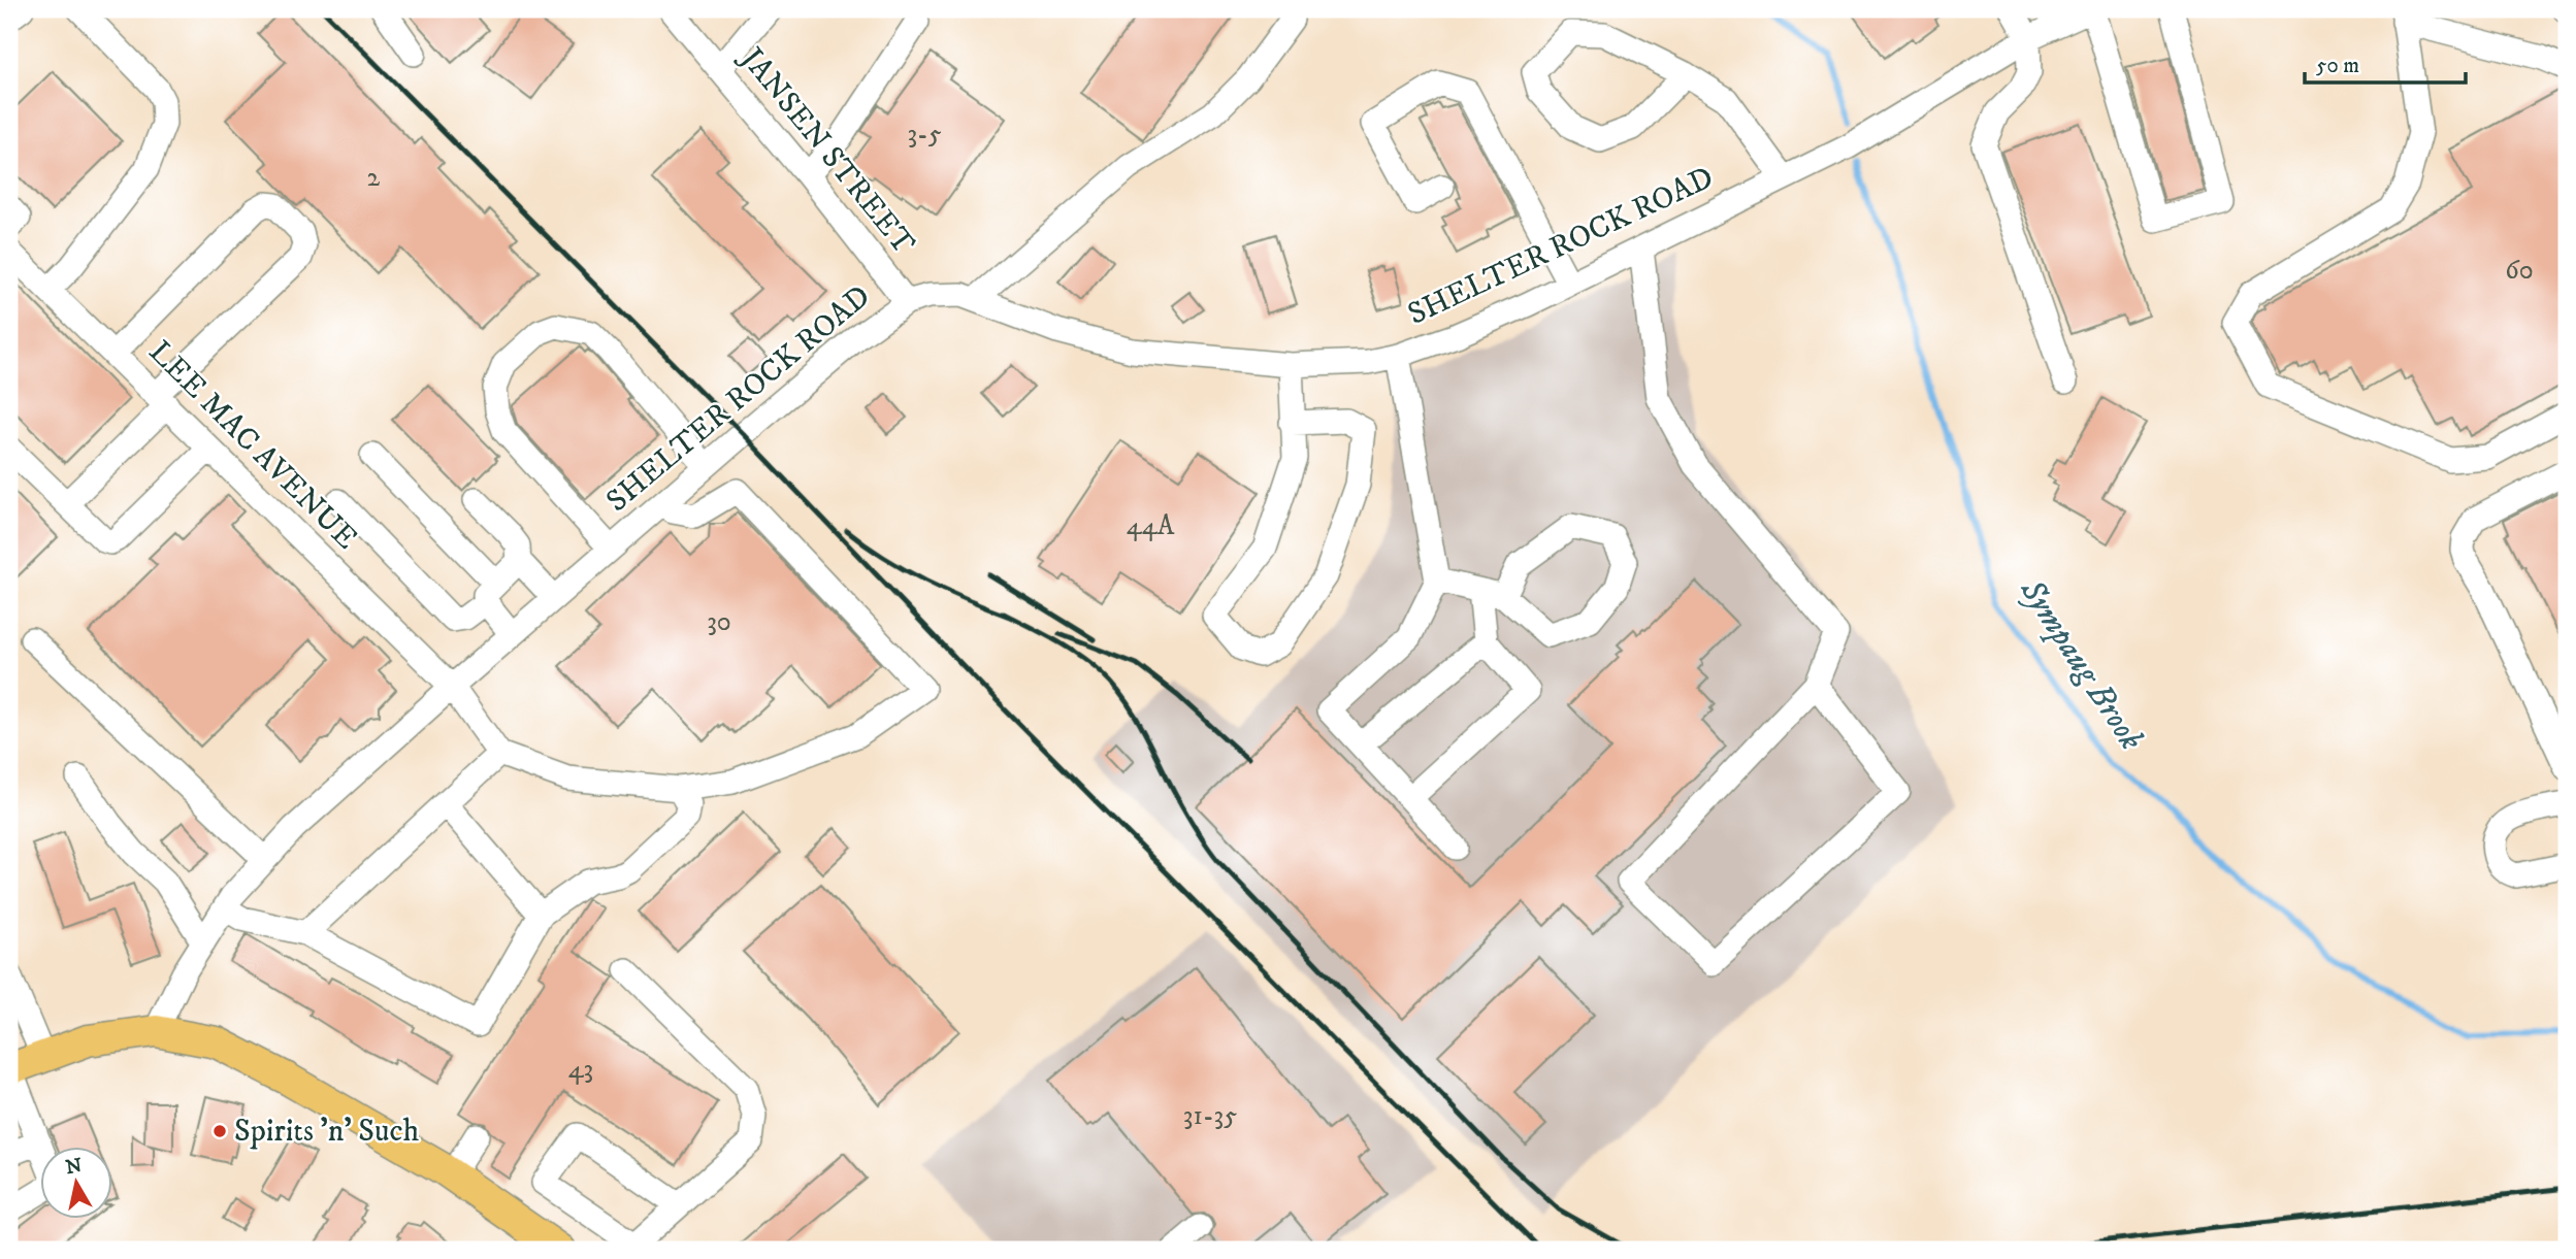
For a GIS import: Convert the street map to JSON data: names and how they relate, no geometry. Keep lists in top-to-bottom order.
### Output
{
  "streets": {
    "street": ["JANSEN STREET", "SHELTER ROCK ROAD", "LEE MAC AVENUE"]
  },
  "crossings": [
    ["JANSEN STREET", "SHELTER ROCK ROAD"],
    ["SHELTER ROCK ROAD", "LEE MAC AVENUE"]
  ],
  "water": ["Sympaug Brook"],
  "places": ["Spirits 'n' Such"],
  "house_numbers": [
    "3-5",
    "2",
    "60",
    "44A",
    "30",
    "43",
    "31-35"
  ],
  "scale_bar": "50 m",
  "north": "top"
}
